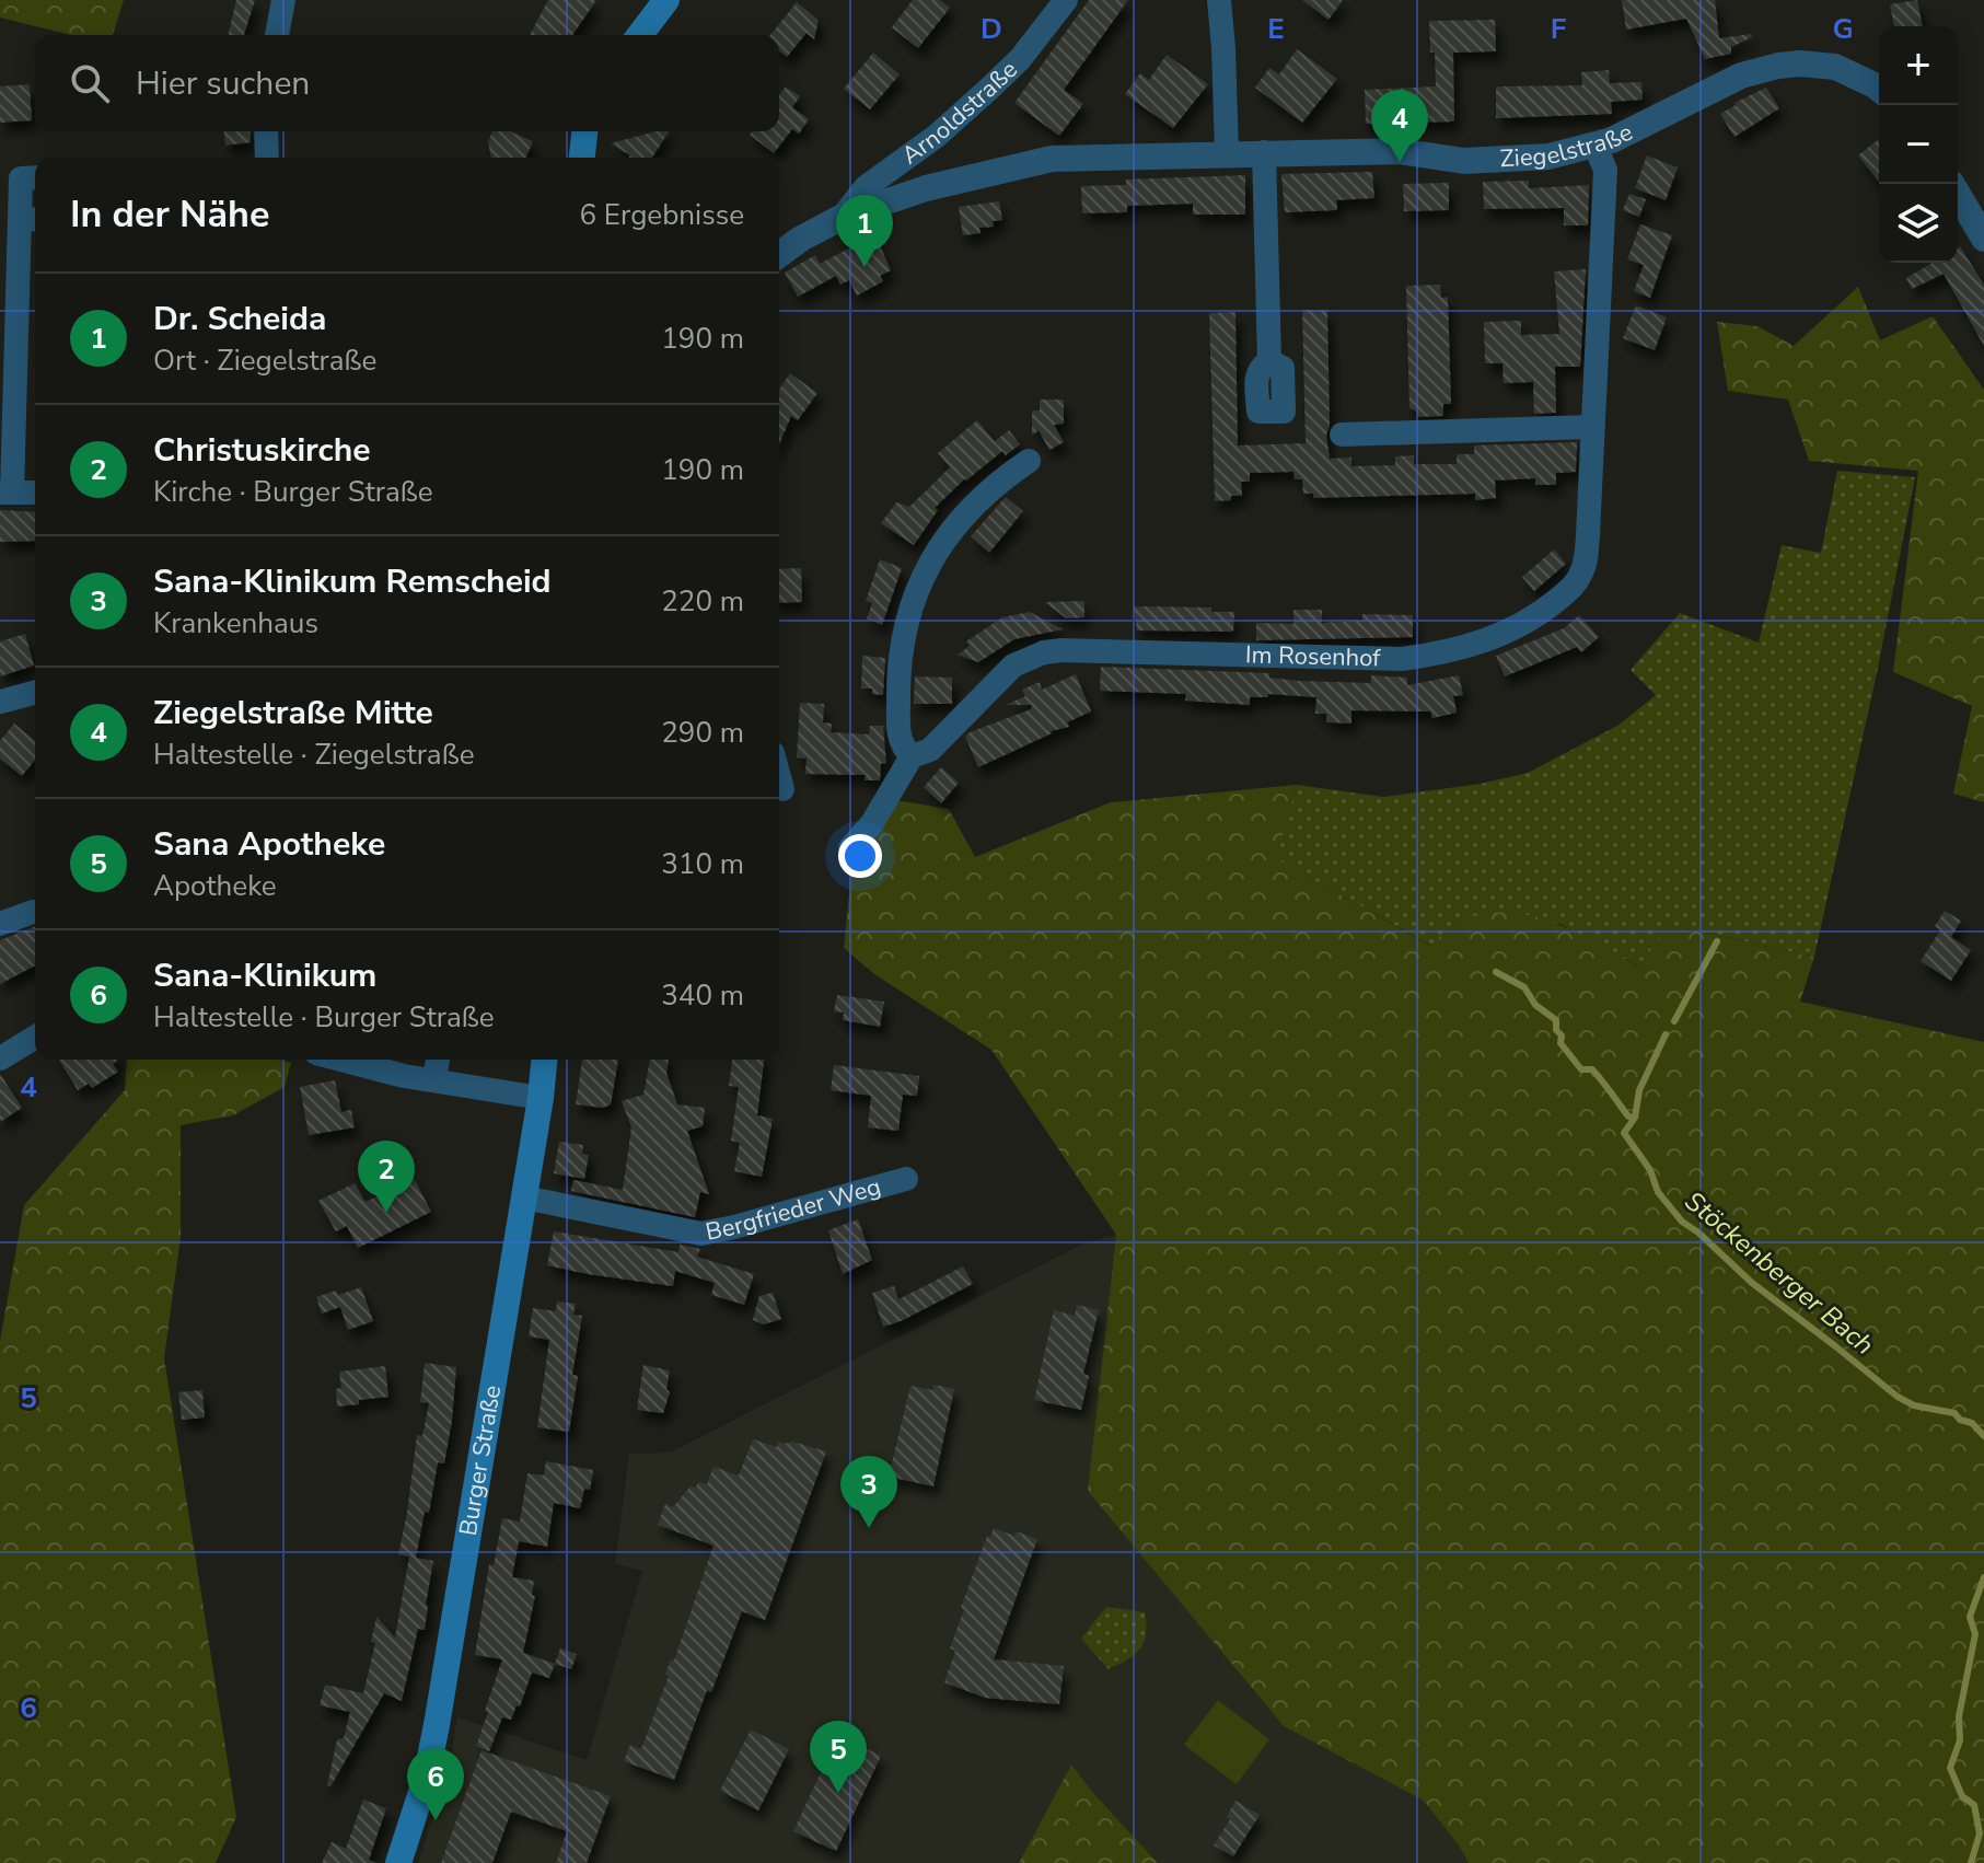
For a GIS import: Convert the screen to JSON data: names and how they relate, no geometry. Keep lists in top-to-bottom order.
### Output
{
  "streets": {
    "main road": ["Burger Straße"],
    "street": [
      "Arnoldstraße",
      "Ziegelstraße",
      "Im Rosenhof",
      "Bergfrieder Weg"
    ]
  },
  "crossings": [
    ["Arnoldstraße", "Ziegelstraße"],
    ["Ziegelstraße", "Im Rosenhof"],
    ["Bergfrieder Weg", "Burger Straße"]
  ],
  "water": ["Stöckenberger Bach"],
  "page": {
    "map_buttons": ["+", "−"],
    "search": "Hier suchen",
    "pins": [
      "4",
      "1",
      "2",
      "3",
      "5",
      "6"
    ],
    "heading": ["In der Nähe", "6 Ergebnisse"],
    "list": [
      {
        "mark": "1",
        "name": "Dr. Scheida",
        "note": "Ort · Ziegelstraße",
        "value": "190 m"
      },
      {
        "mark": "2",
        "name": "Christuskirche",
        "note": "Kirche · Burger Straße",
        "value": "190 m"
      },
      {
        "mark": "3",
        "name": "Sana-Klinikum Remscheid",
        "note": "Krankenhaus",
        "value": "220 m"
      },
      {
        "mark": "4",
        "name": "Ziegelstraße Mitte",
        "note": "Haltestelle · Ziegelstraße",
        "value": "290 m"
      },
      {
        "mark": "5",
        "name": "Sana Apotheke",
        "note": "Apotheke",
        "value": "310 m"
      },
      {
        "mark": "6",
        "name": "Sana-Klinikum",
        "note": "Haltestelle · Burger Straße",
        "value": "340 m"
      }
    ]
  },
  "grid": {
    "columns": [
      "D",
      "E",
      "F",
      "G"
    ],
    "rows": ["4", "5", "6"]
  }
}
